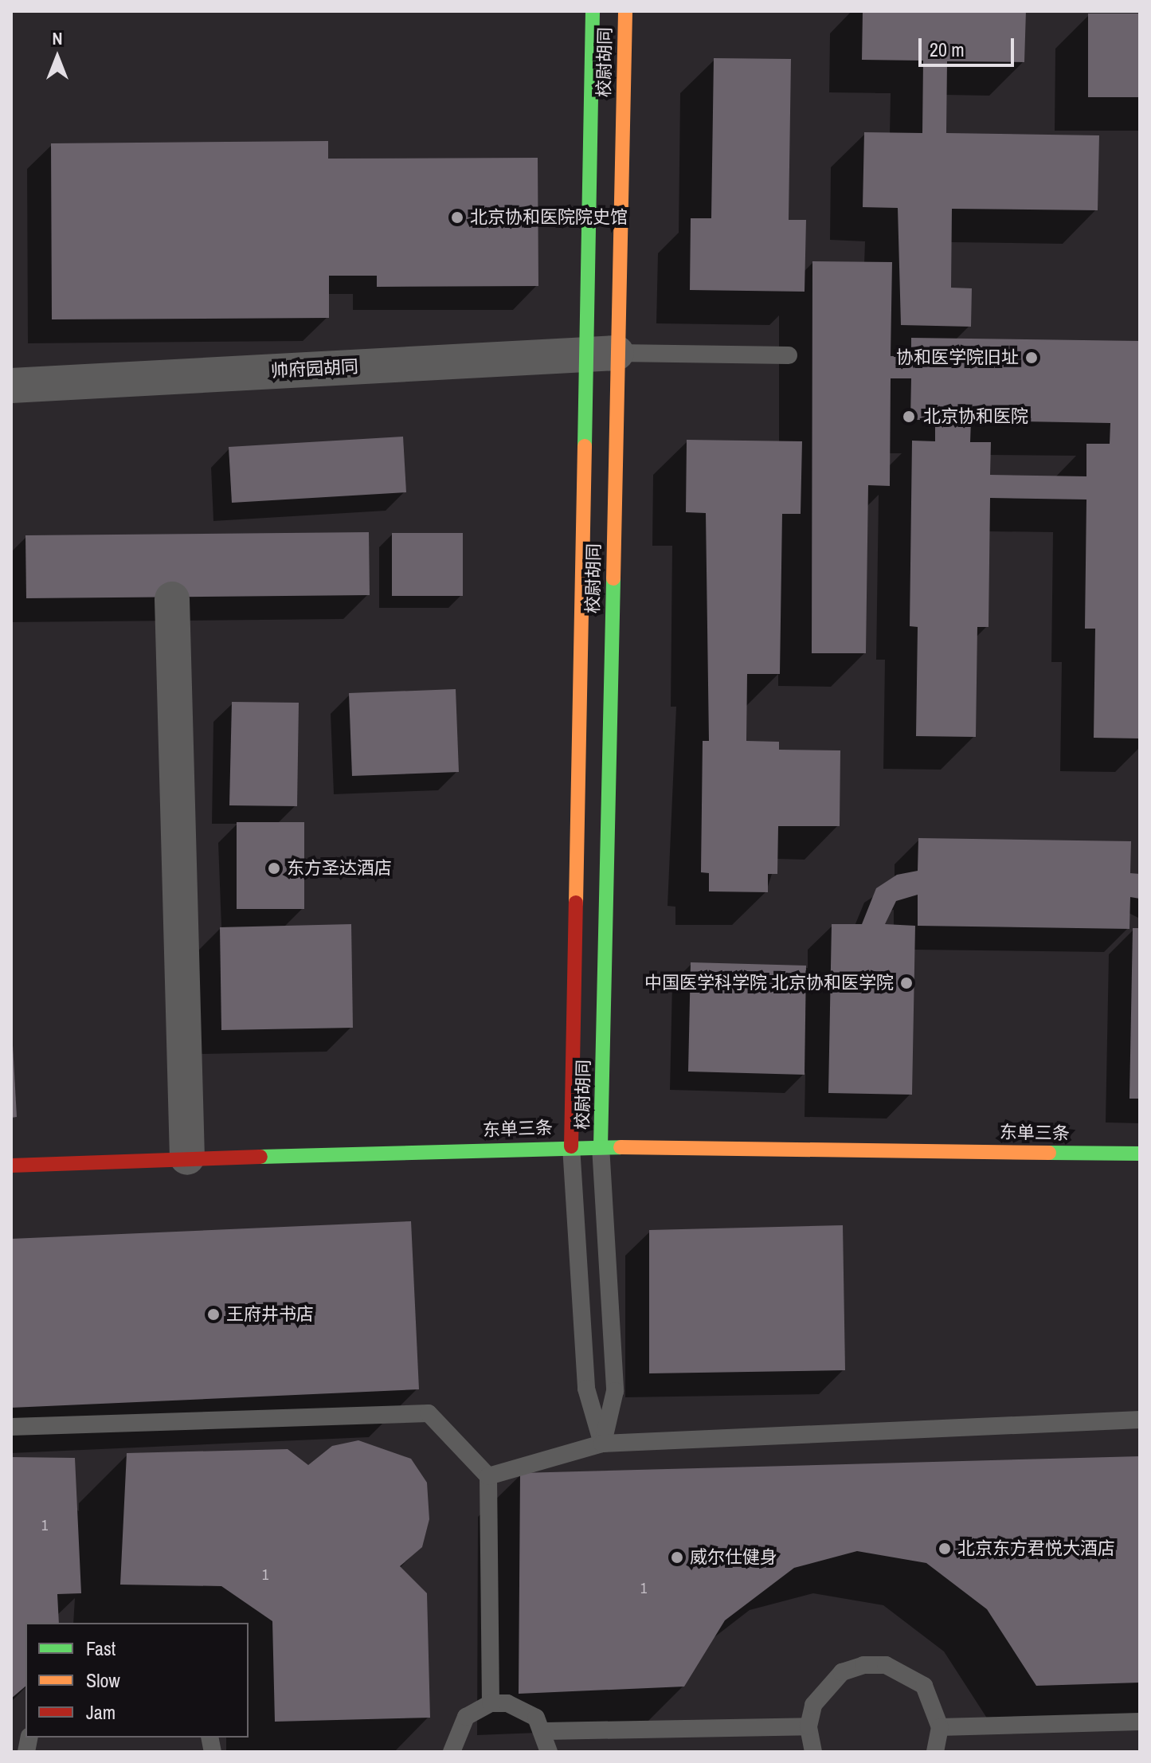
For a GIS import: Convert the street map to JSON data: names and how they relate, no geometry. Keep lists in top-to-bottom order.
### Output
{
  "streets": {
    "street": ["校尉胡同", "帅府园胡同", "东单三条"]
  },
  "crossings": [
    ["校尉胡同", "帅府园胡同"],
    ["校尉胡同", "东单三条"]
  ],
  "places": [
    "北京协和医院院史馆",
    "协和医学院旧址",
    "北京协和医院",
    "东方圣达酒店",
    "中国医学科学院 北京协和医学院",
    "王府井书店",
    "北京东方君悦大酒店",
    "威尔仕健身"
  ],
  "house_numbers": ["1", "1", "1"],
  "legend": ["Fast", "Slow", "Jam"],
  "scale_bar": "20 m",
  "north": "top"
}
